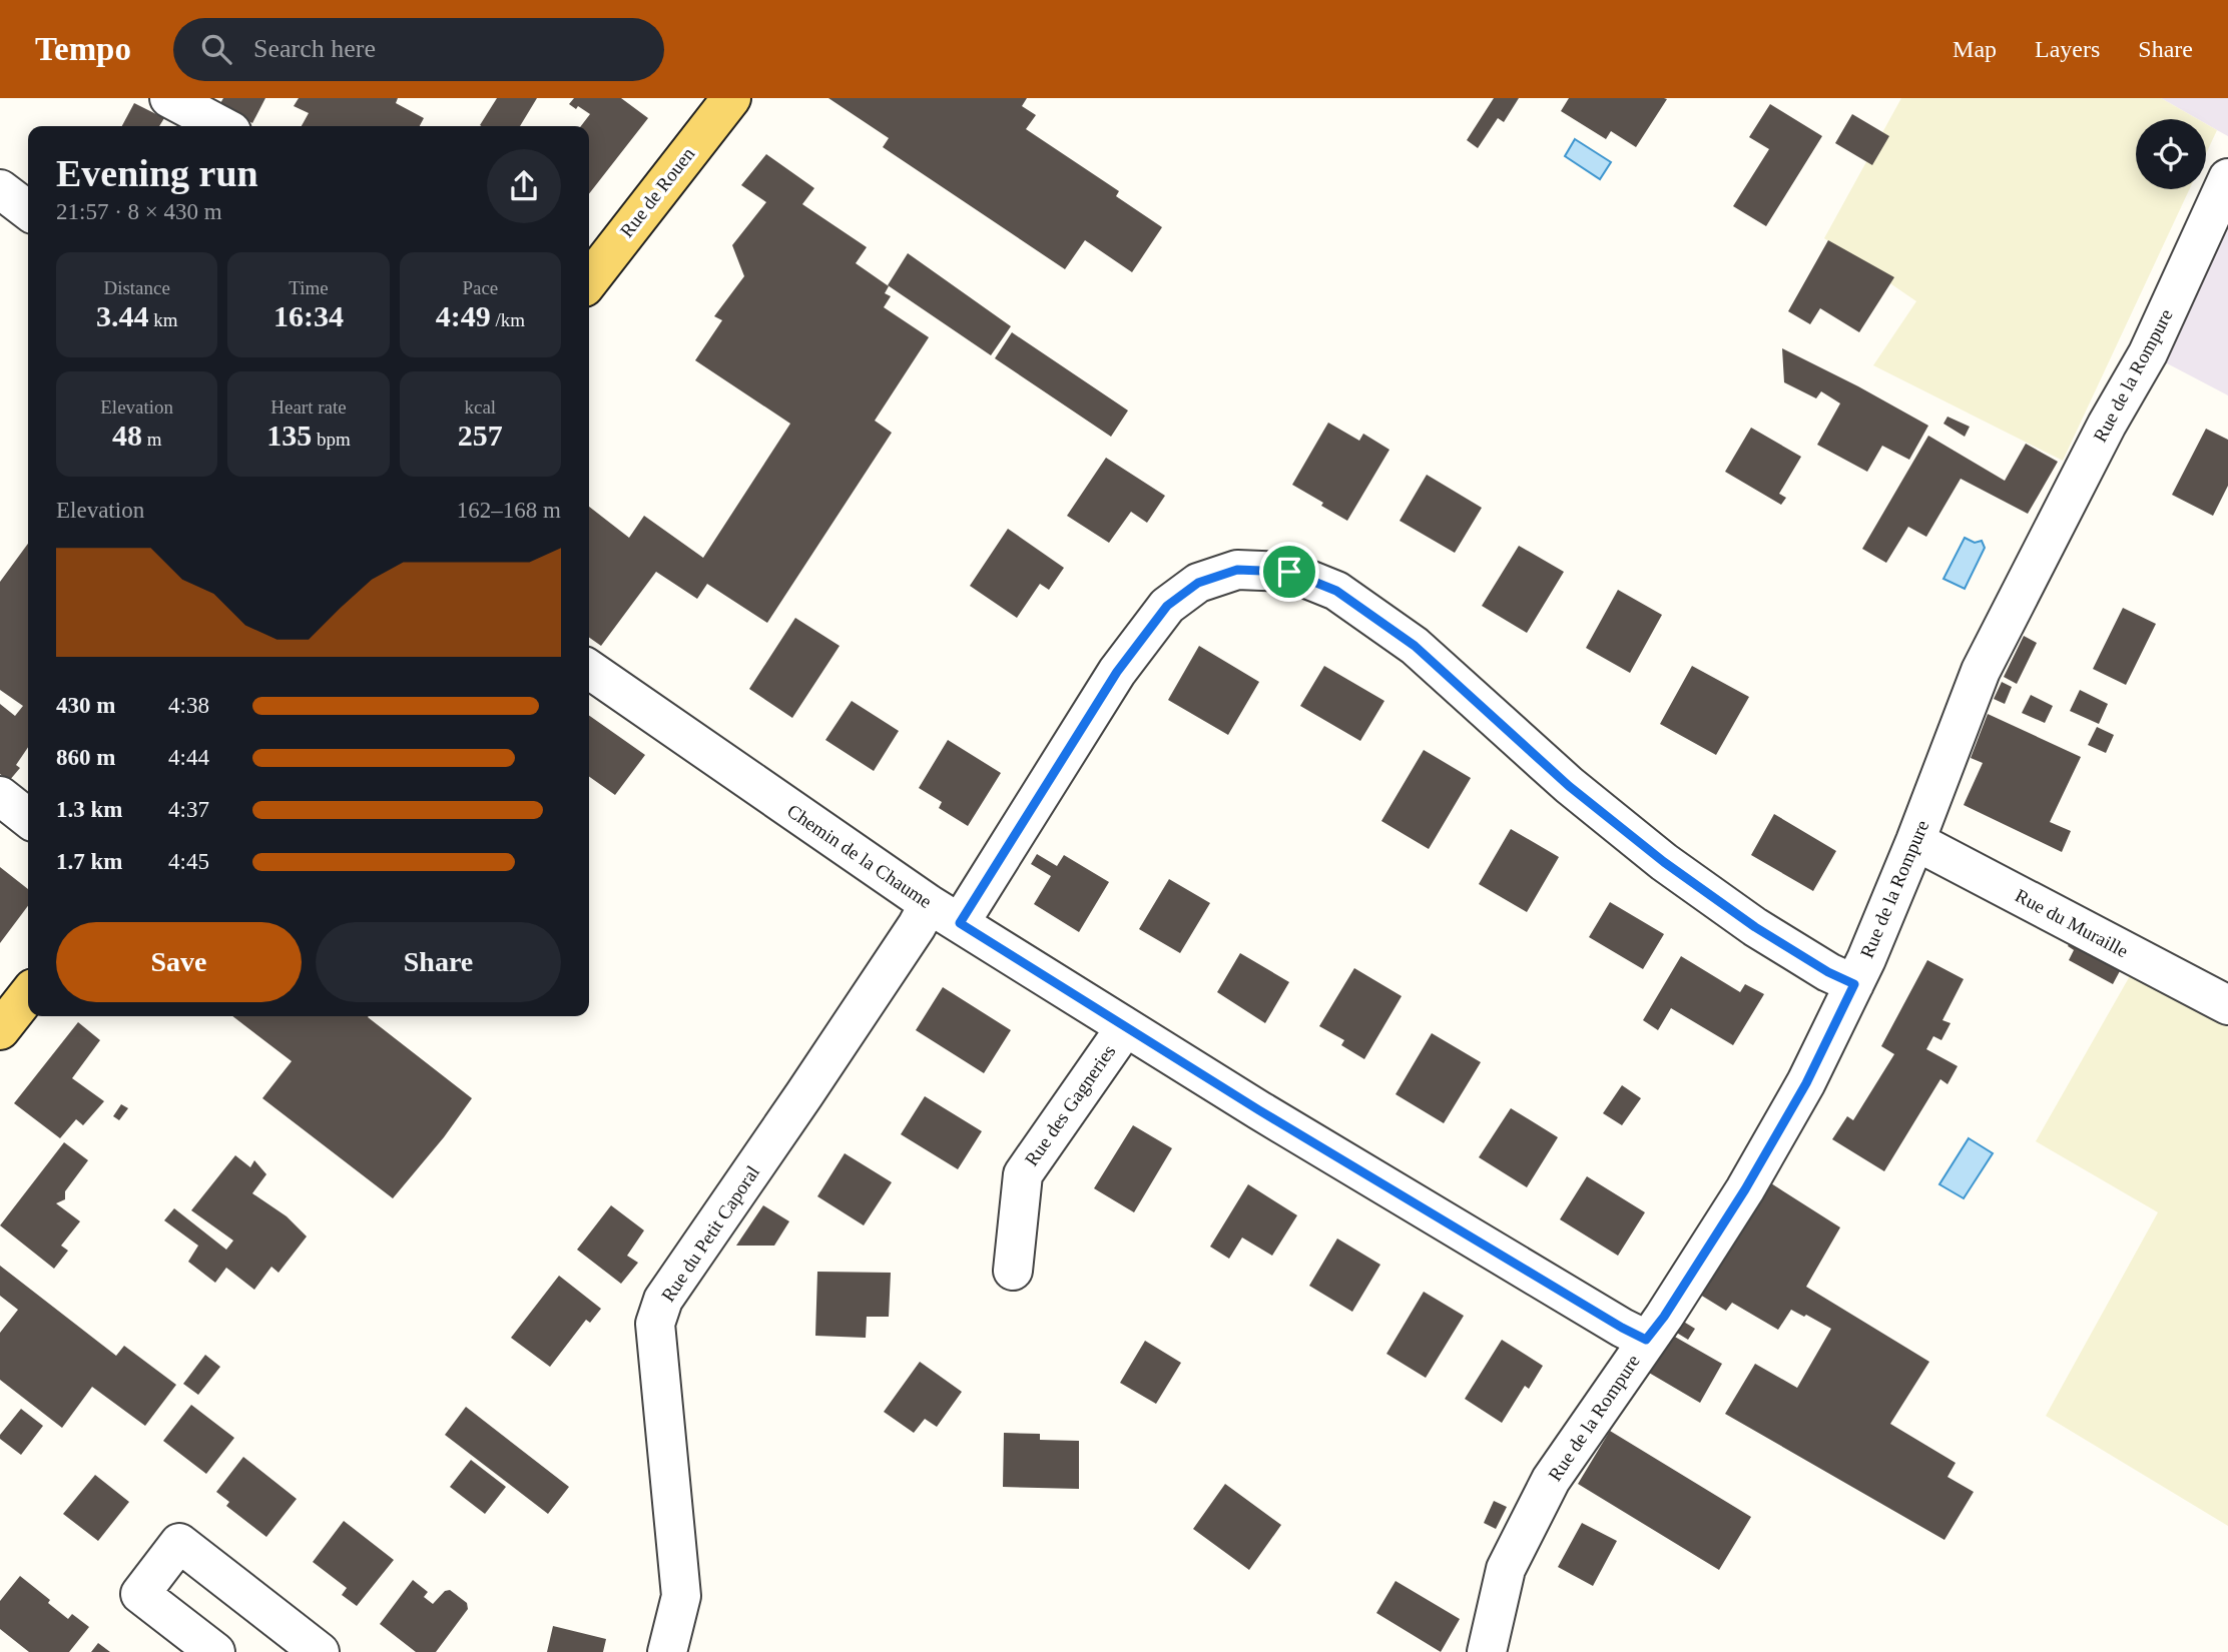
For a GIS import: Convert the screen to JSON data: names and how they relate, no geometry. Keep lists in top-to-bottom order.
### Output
{
  "streets": {
    "main road": ["Rue de Rouen"],
    "street": [
      "Rue de la Rompure",
      "Chemin de la Chaume",
      "Rue du Muraille",
      "Rue des Gagneries",
      "Rue du Petit Caporal"
    ]
  },
  "crossings": [
    ["Rue de la Rompure", "Chemin de la Chaume"],
    ["Rue de la Rompure", "Rue du Muraille"],
    ["Rue de la Rompure", "Rue du Petit Caporal"],
    ["Chemin de la Chaume", "Rue des Gagneries"],
    ["Chemin de la Chaume", "Rue du Petit Caporal"]
  ],
  "page": {
    "header": "Tempo",
    "search": "Search here",
    "nav": ["Map", "Layers", "Share"],
    "heading": ["Evening run", "21:57 · 8 × 430 m"],
    "stats": [
      ["Distance", "3.44 km"],
      ["Time", "16:34"],
      ["Pace", "4:49 /km"],
      ["Elevation", "48 m"],
      ["Heart rate", "135 bpm"],
      ["kcal", "257"]
    ],
    "chart": ["Elevation", "162–168 m"],
    "list": [
      {
        "name": "430 m",
        "note": "4:38"
      },
      {
        "name": "860 m",
        "note": "4:44"
      },
      {
        "name": "1.3 km",
        "note": "4:37"
      },
      {
        "name": "1.7 km",
        "note": "4:45"
      }
    ],
    "buttons": ["Save", "Share"]
  }
}
